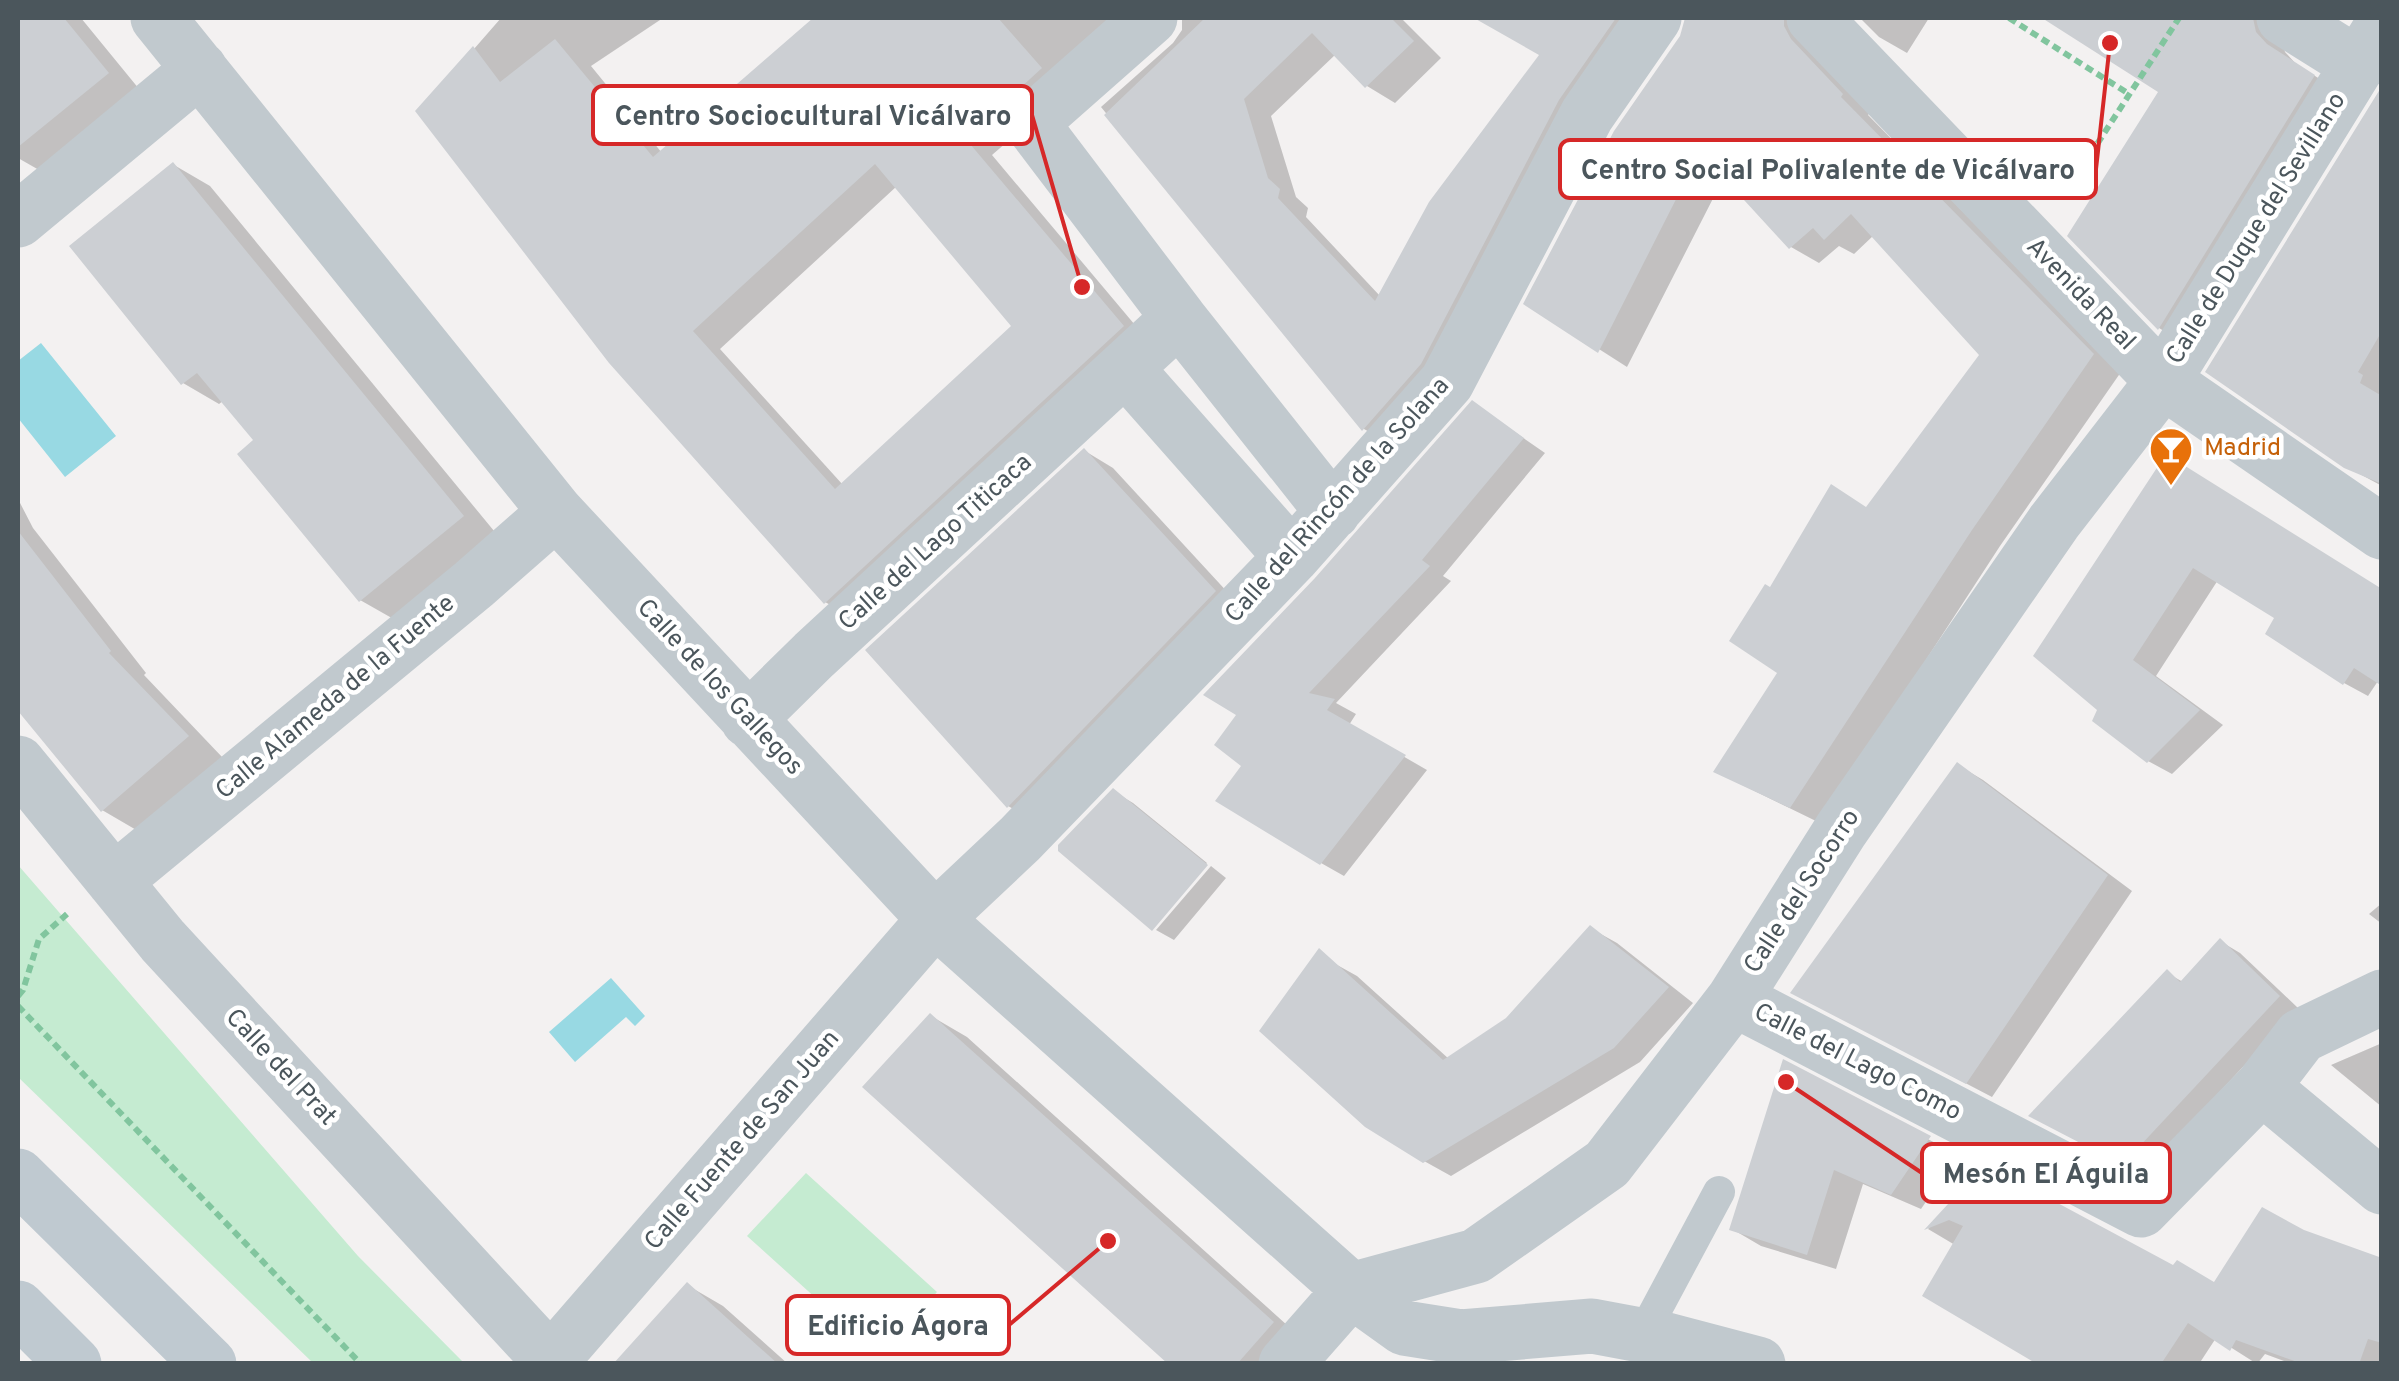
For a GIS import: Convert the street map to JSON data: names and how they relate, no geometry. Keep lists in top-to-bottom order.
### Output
{
  "streets": {
    "street": [
      "Calle de Duque del Sevillano",
      "Avenida Real",
      "Calle del Rincón de la Solana",
      "Calle del Lago Titicaca",
      "Calle de los Gallegos",
      "Calle Alameda de la Fuente",
      "Calle del Socorro",
      "Calle del Lago Como",
      "Calle del Prat",
      "Calle Fuente de San Juan"
    ]
  },
  "crossings": [
    ["Calle de Duque del Sevillano", "Avenida Real"],
    ["Calle de Duque del Sevillano", "Calle del Socorro"],
    ["Avenida Real", "Calle del Socorro"],
    ["Calle del Rincón de la Solana", "Calle de los Gallegos"],
    ["Calle del Rincón de la Solana", "Calle Fuente de San Juan"],
    ["Calle del Lago Titicaca", "Calle de los Gallegos"],
    ["Calle de los Gallegos", "Calle Alameda de la Fuente"],
    ["Calle de los Gallegos", "Calle del Socorro"],
    ["Calle de los Gallegos", "Calle Fuente de San Juan"],
    ["Calle Alameda de la Fuente", "Calle del Prat"],
    ["Calle del Socorro", "Calle del Lago Como"],
    ["Calle del Prat", "Calle Fuente de San Juan"]
  ],
  "places": {
    "other": [
      "Centro Social Polivalente de Vicálvaro",
      "Centro Sociocultural Vicálvaro",
      "Mesón El Águila",
      "Edificio Ágora"
    ],
    "bar": ["Madrid"]
  }
}
